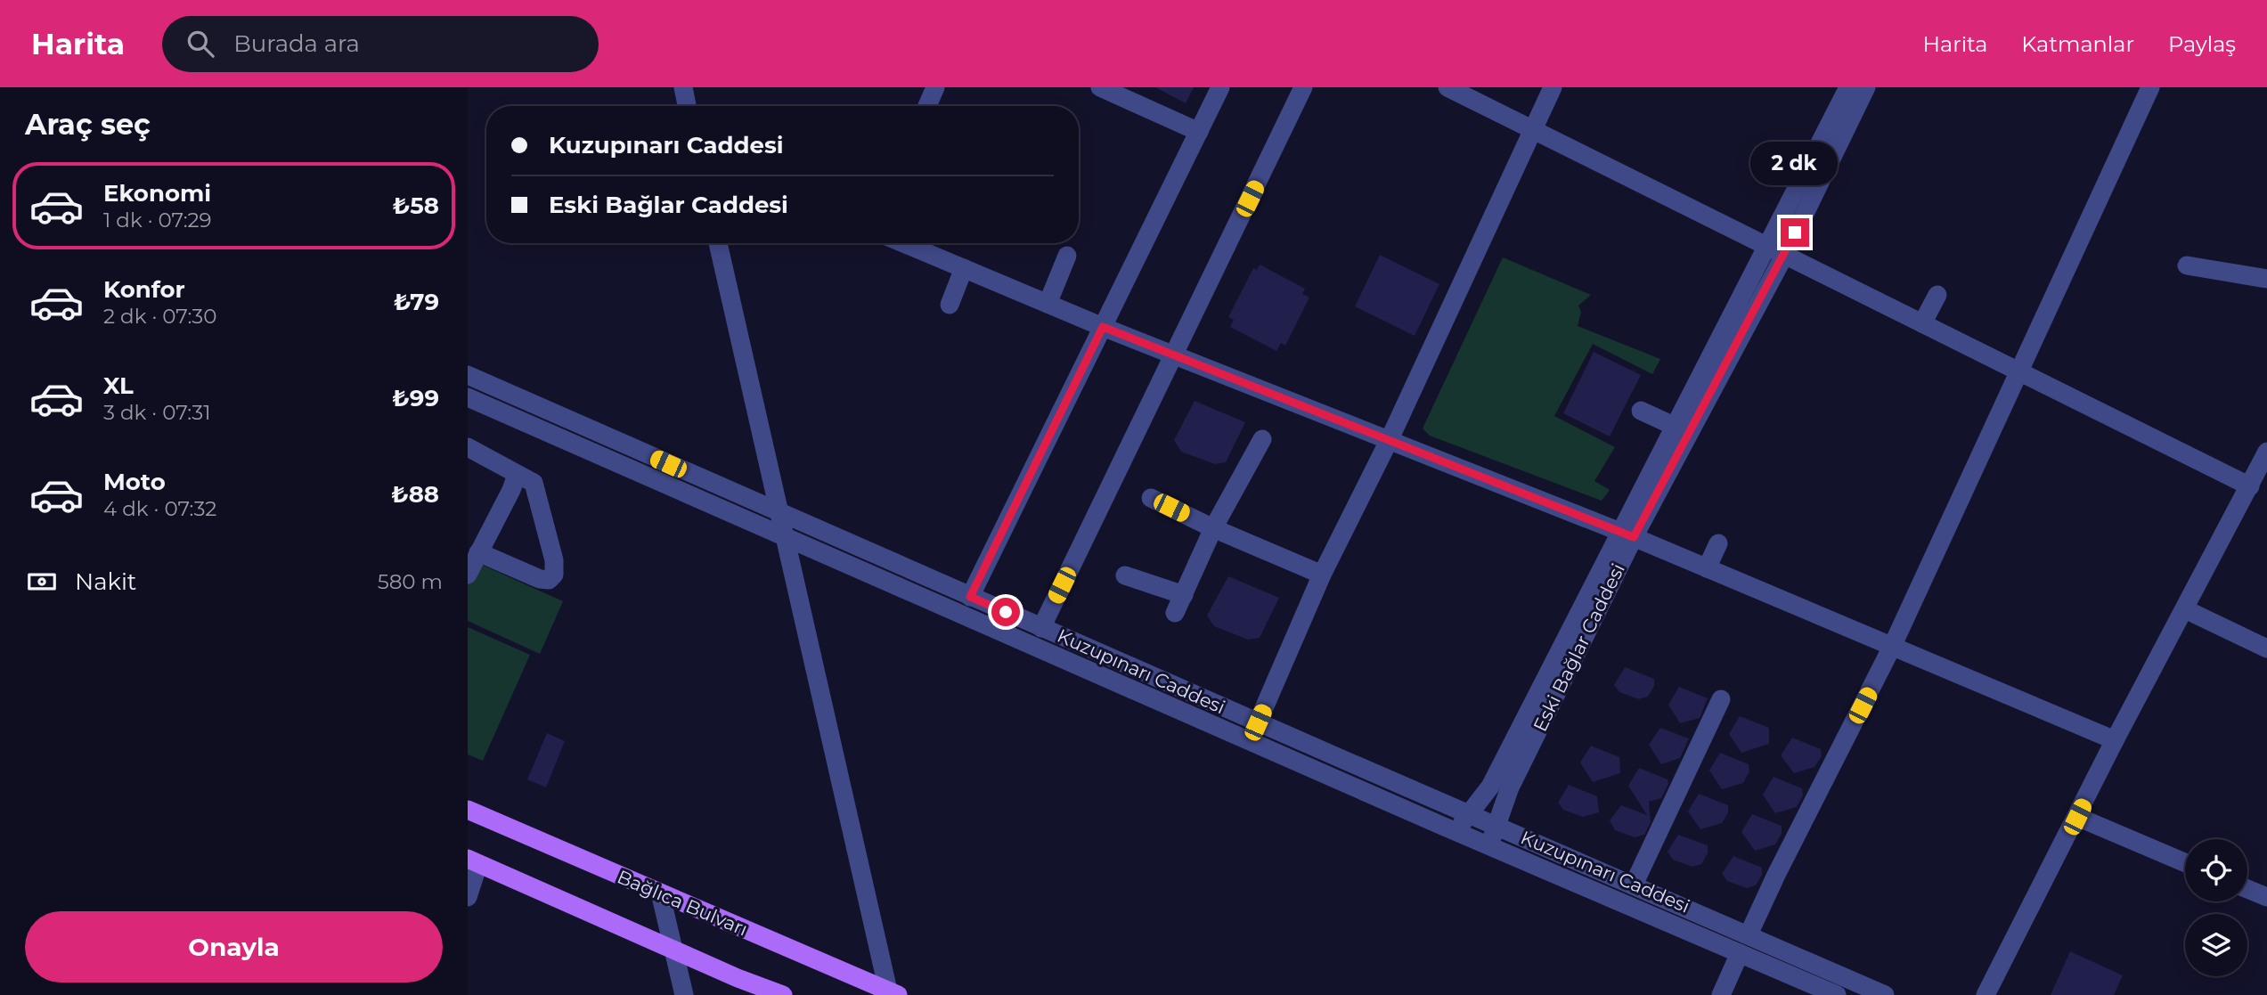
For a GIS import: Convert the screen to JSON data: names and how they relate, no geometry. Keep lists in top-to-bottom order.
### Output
{
  "streets": {
    "main road": ["Bağlıca Bulvarı"],
    "street": ["Eski Bağlar Caddesi", "Kuzupınarı Caddesi"]
  },
  "crossings": [
    ["Eski Bağlar Caddesi", "Kuzupınarı Caddesi"]
  ],
  "page": {
    "header": "Harita",
    "search": "Burada ara",
    "nav": ["Harita", "Katmanlar", "Paylaş"],
    "heading": "Araç seç",
    "banner": ["Kuzupınarı Caddesi", "Eski Bağlar Caddesi"],
    "bubble": "2 dk",
    "list": [
      {
        "name": "Ekonomi",
        "note": "1 dk · 07:29",
        "value": "₺58"
      },
      {
        "name": "Konfor",
        "note": "2 dk · 07:30",
        "value": "₺79"
      },
      {
        "name": "XL",
        "note": "3 dk · 07:31",
        "value": "₺99"
      },
      {
        "name": "Moto",
        "note": "4 dk · 07:32",
        "value": "₺88"
      }
    ],
    "pay": ["Nakit", "580 m"],
    "buttons": "Onayla"
  }
}
